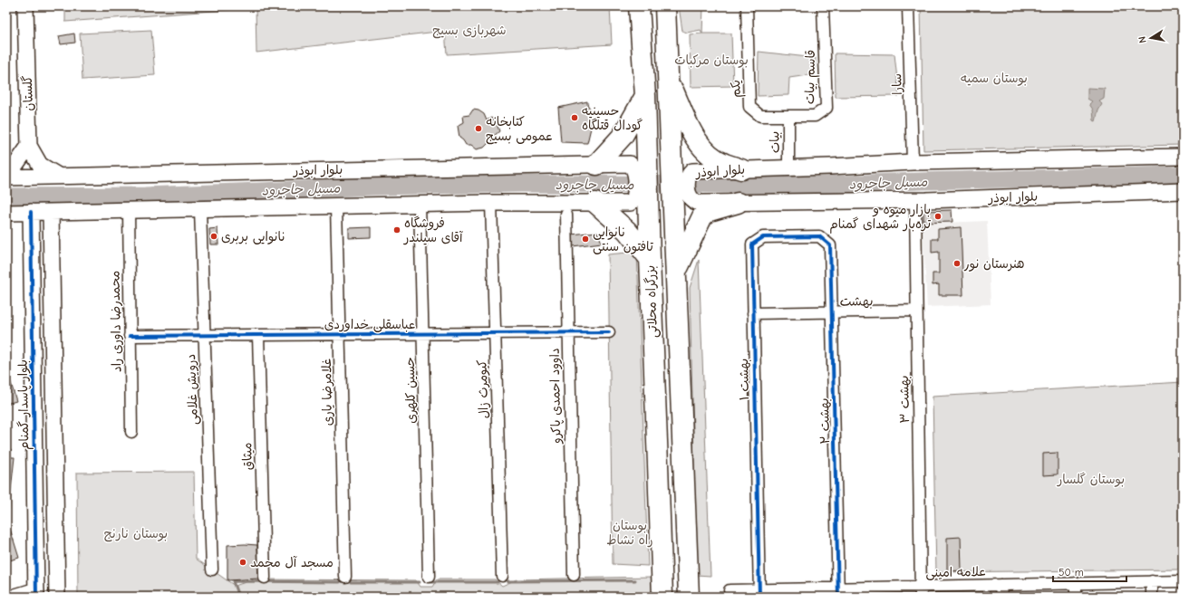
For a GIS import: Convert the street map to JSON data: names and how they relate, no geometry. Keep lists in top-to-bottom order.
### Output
{
  "streets": {
    "highway": ["بزرگراه محلاتی"],
    "main road": ["گلستان", "بلوار ابوذر", "بلوار پاسدار گمنام"],
    "street": [
      "قاسم بیات",
      "سارا",
      "یکم",
      "بیات",
      "بهشت",
      "محمدرضا داوری راد",
      "عباسقلی خداوردی",
      "بهشت ۱",
      "درویش غلامی",
      "کیومرث زال",
      "حسین کلهری",
      "غلامرضا یاری",
      "داوود احمدی پاکرو",
      "بهشت ۳",
      "بهشت ۲",
      "میثاق",
      "علامه امینی"
    ]
  },
  "crossings": [
    ["قاسم بیات", "یکم"],
    ["قاسم بیات", "بیات"],
    ["سارا", "بلوار ابوذر"],
    ["یکم", "بیات"],
    ["بیات", "بلوار ابوذر"],
    ["بلوار ابوذر", "بزرگراه محلاتی"],
    ["بلوار ابوذر", "بهشت ۳"],
    ["بهشت", "بهشت ۱"],
    ["بهشت", "بهشت ۳"],
    ["بهشت", "بهشت ۲"],
    ["محمدرضا داوری راد", "عباسقلی خداوردی"],
    ["عباسقلی خداوردی", "درویش غلامی"],
    ["عباسقلی خداوردی", "کیومرث زال"],
    ["عباسقلی خداوردی", "حسین کلهری"],
    ["عباسقلی خداوردی", "غلامرضا یاری"],
    ["عباسقلی خداوردی", "داوود احمدی پاکرو"],
    ["عباسقلی خداوردی", "میثاق"],
    ["بهشت ۱", "بهشت ۲"],
    ["بهشت ۱", "علامه امینی"],
    ["بهشت ۳", "علامه امینی"],
    ["بهشت ۲", "علامه امینی"]
  ],
  "water": ["مسیل جاجرود"],
  "parks": [
    "شهربازی بسیج",
    "بوستان مرکبات",
    "بوستان سمیه",
    "بوستان گلسار",
    "بوستان راه نشاط",
    "بوستان نارنج"
  ],
  "places": [
    "حسینیه گودال قتلگاه",
    "کتابخانه عمومی بسیج",
    "بازار میوه و تره‌بار شهدای گمنام",
    "فروشگاه آقای سیلندر",
    "نانوایی بربری",
    "نانوایی تافتون سنتی",
    "هنرستان نور",
    "مسجد آل محمد"
  ],
  "scale_bar": "50 m",
  "north": "left"
}
